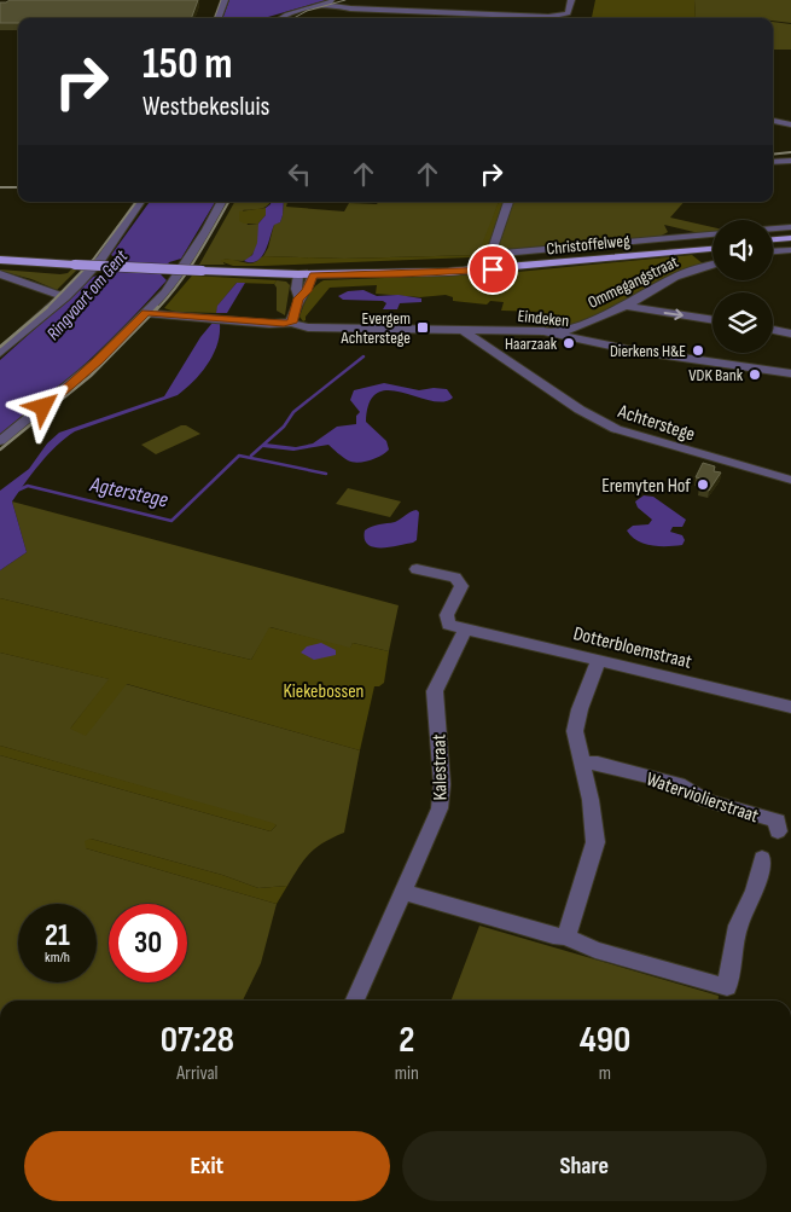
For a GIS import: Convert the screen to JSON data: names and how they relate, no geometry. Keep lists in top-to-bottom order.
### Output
{
  "streets": {
    "main road": ["Christoffelweg"],
    "street": [
      "Ommegangstraat",
      "Eindeken",
      "Achterstege",
      "Dotterbloemstraat",
      "Kalestraat",
      "Waterviolierstraat"
    ]
  },
  "crossings": [
    ["Ommegangstraat", "Eindeken"],
    ["Eindeken", "Achterstege"],
    ["Dotterbloemstraat", "Kalestraat"]
  ],
  "water": ["Ringvaart om Gent", "Agterstege"],
  "parks": ["Kiekebossen"],
  "places": {
    "transit": ["Evergem Achterstege"],
    "other": [
      "Haarzaak",
      "Dierkens H&E",
      "VDK Bank",
      "Eremyten Hof"
    ]
  },
  "page": {
    "turn": ["150 m", "Westbekesluis"],
    "speed": "21 km/h",
    "limit": "30",
    "eta": [
      "07:28",
      "Arrival",
      "2",
      "min",
      "490",
      "m"
    ],
    "buttons": ["Exit", "Share"]
  }
}
